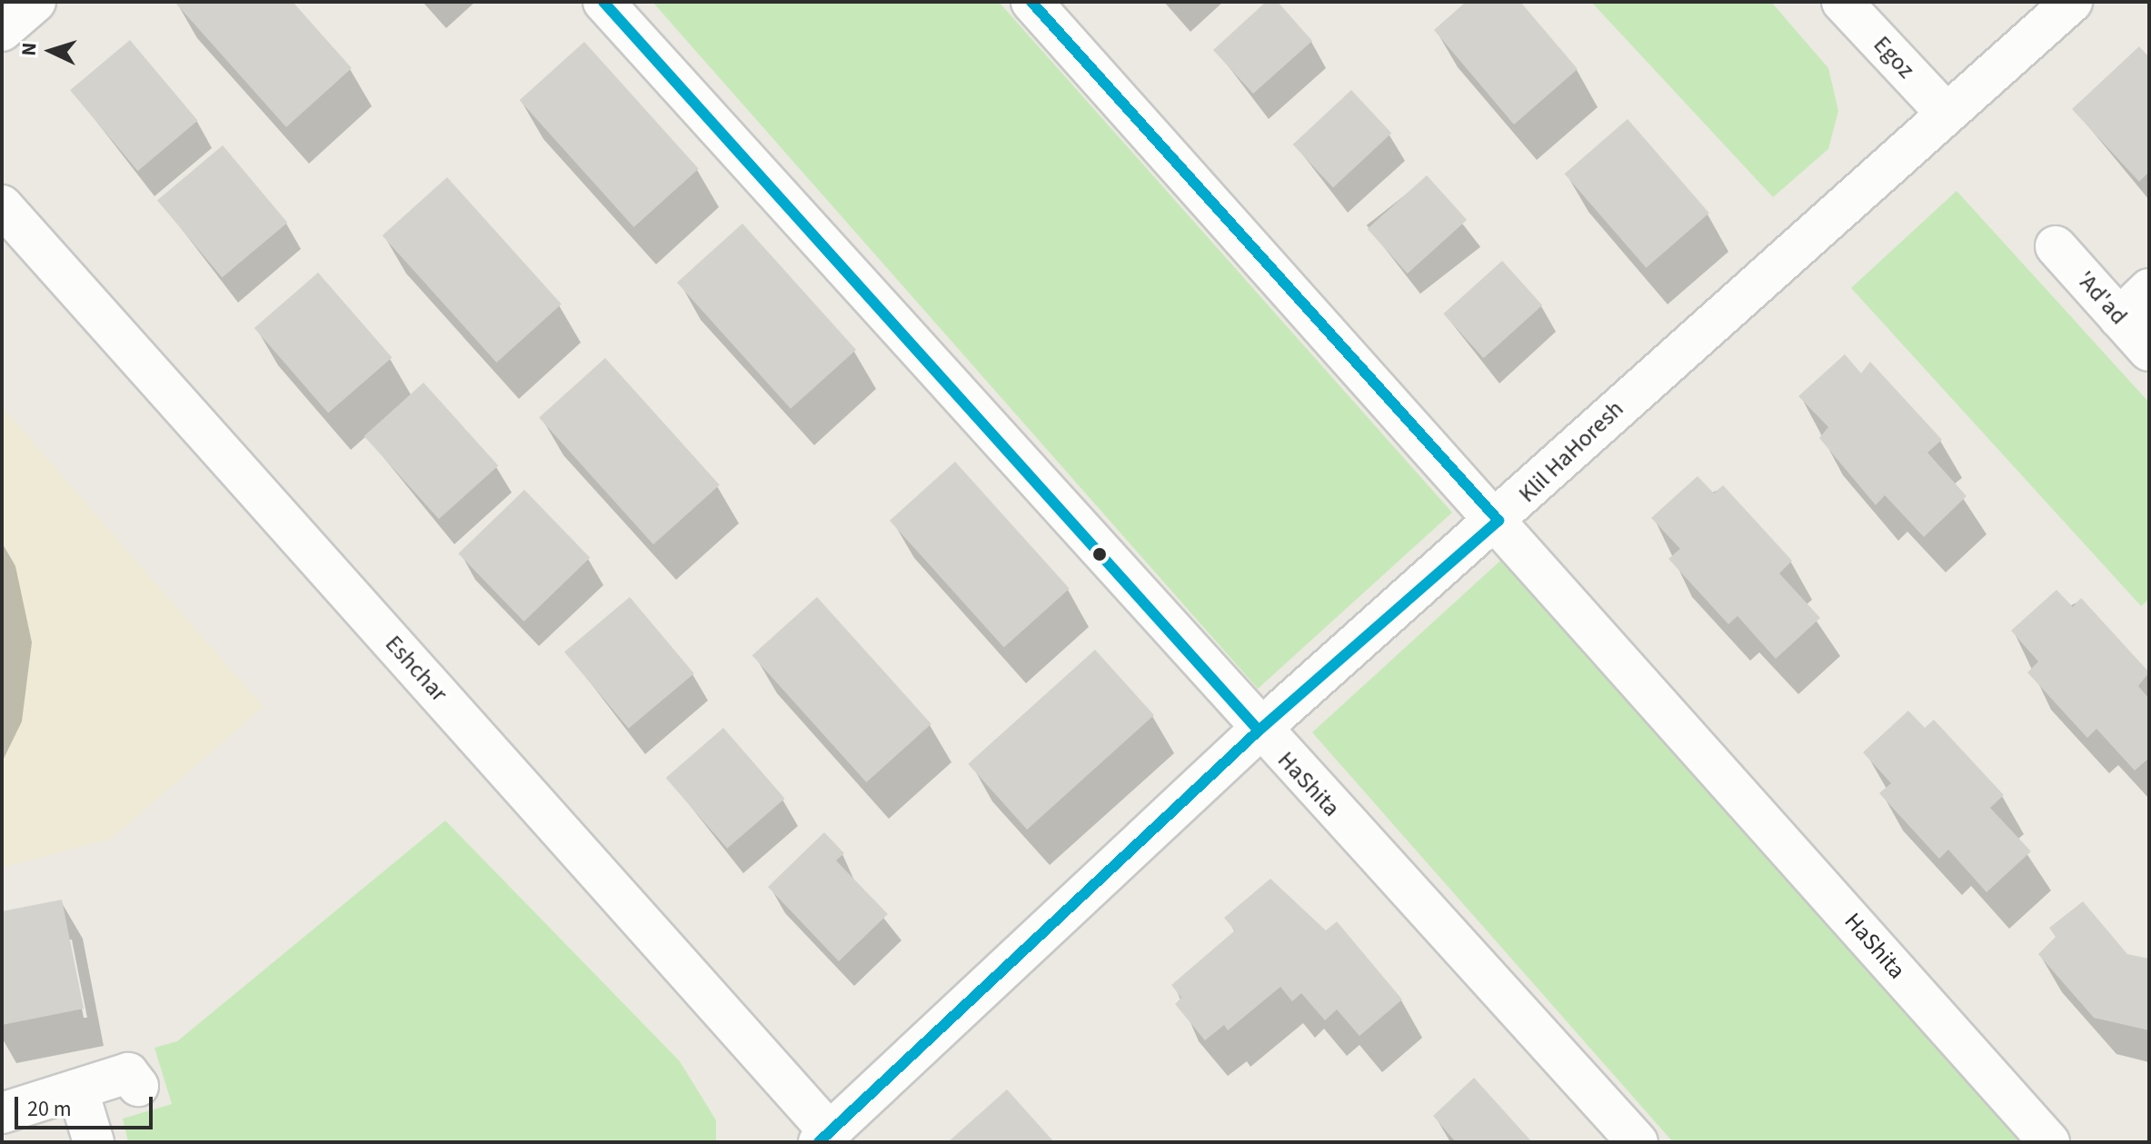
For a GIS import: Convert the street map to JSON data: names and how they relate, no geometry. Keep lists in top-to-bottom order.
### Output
{
  "streets": {
    "street": [
      "Egoz",
      "'Ad'ad",
      "Klil HaHoresh",
      "Eshchar",
      "HaShita"
    ]
  },
  "crossings": [
    ["Egoz", "Klil HaHoresh"],
    ["Klil HaHoresh", "Eshchar"],
    ["Klil HaHoresh", "HaShita"]
  ],
  "scale_bar": "20 m",
  "north": "left"
}
